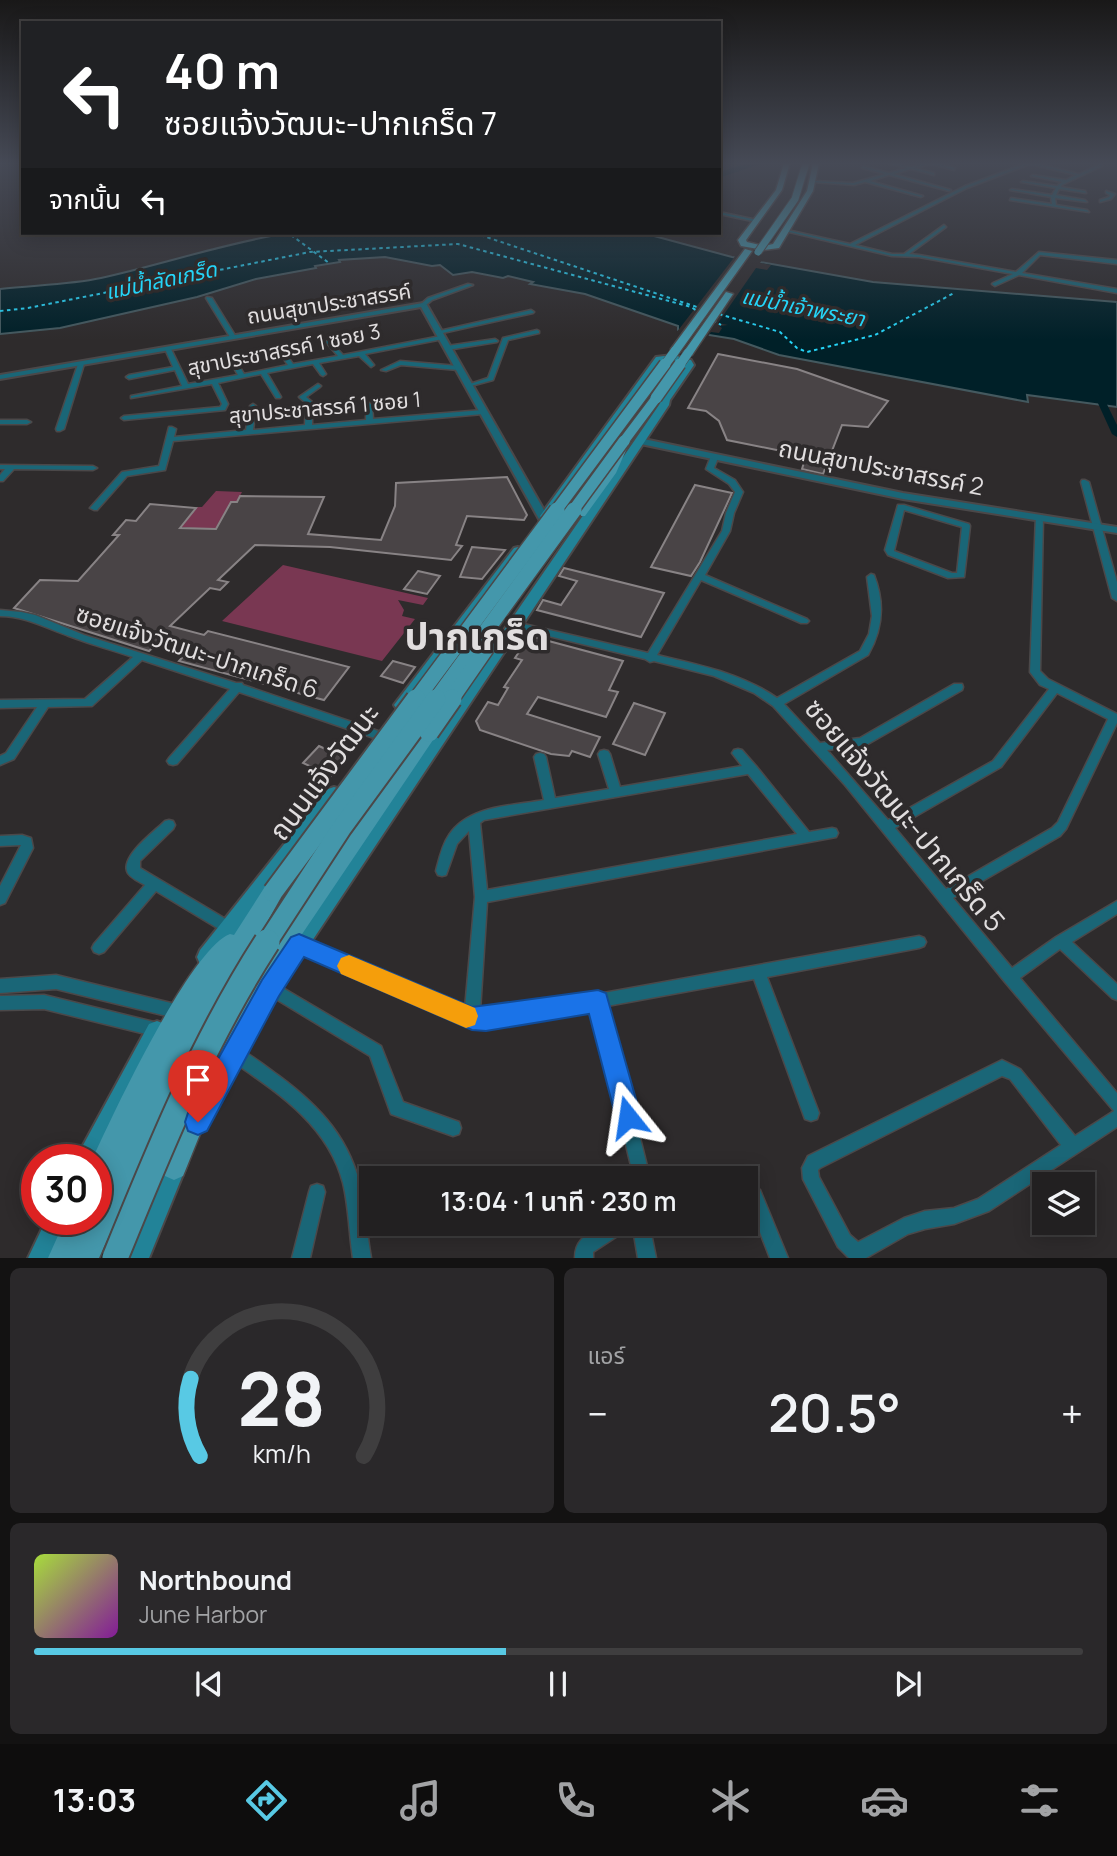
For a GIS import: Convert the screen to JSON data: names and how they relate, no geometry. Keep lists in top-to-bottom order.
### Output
{
  "streets": {
    "main road": ["ถนนแจ้งวัฒนะ"],
    "street": [
      "ถนนสุขาประชาสรรค์",
      "สุขาประชาสรรค์ 1 ซอย 3",
      "สุขาประชาสรรค์ 1 ซอย 1",
      "ถนนสุขาประชาสรรค์ 2",
      "ซอยแจ้งวัฒนะ-ปากเกร็ด 6",
      "ซอยแจ้งวัฒนะ-ปากเกร็ด 5"
    ]
  },
  "crossings": [
    ["ถนนสุขาประชาสรรค์", "สุขาประชาสรรค์ 1 ซอย 3"],
    ["ถนนสุขาประชาสรรค์", "สุขาประชาสรรค์ 1 ซอย 1"],
    ["ถนนสุขาประชาสรรค์", "ถนนแจ้งวัฒนะ"],
    ["ถนนสุขาประชาสรรค์ 2", "ถนนแจ้งวัฒนะ"],
    ["ซอยแจ้งวัฒนะ-ปากเกร็ด 6", "ถนนแจ้งวัฒนะ"],
    ["ถนนแจ้งวัฒนะ", "ซอยแจ้งวัฒนะ-ปากเกร็ด 5"]
  ],
  "districts": ["ปากเกร็ด"],
  "water": ["แม่น้ำลัดเกร็ด", "แม่น้ำเจ้าพระยา"],
  "page": {
    "turn": ["40 m", "ซอยแจ้งวัฒนะ-ปากเกร็ด 7"],
    "then": "จากนั้น",
    "limit": "30",
    "trip": "13:04 · 1 นาที · 230 m",
    "tile": "แอร์",
    "heat": ["−", "20.5°", "+"],
    "song": ["Northbound", "June Harbor"],
    "tabs": "13:03",
    "gauge": ["28", "km/h"]
  }
}
